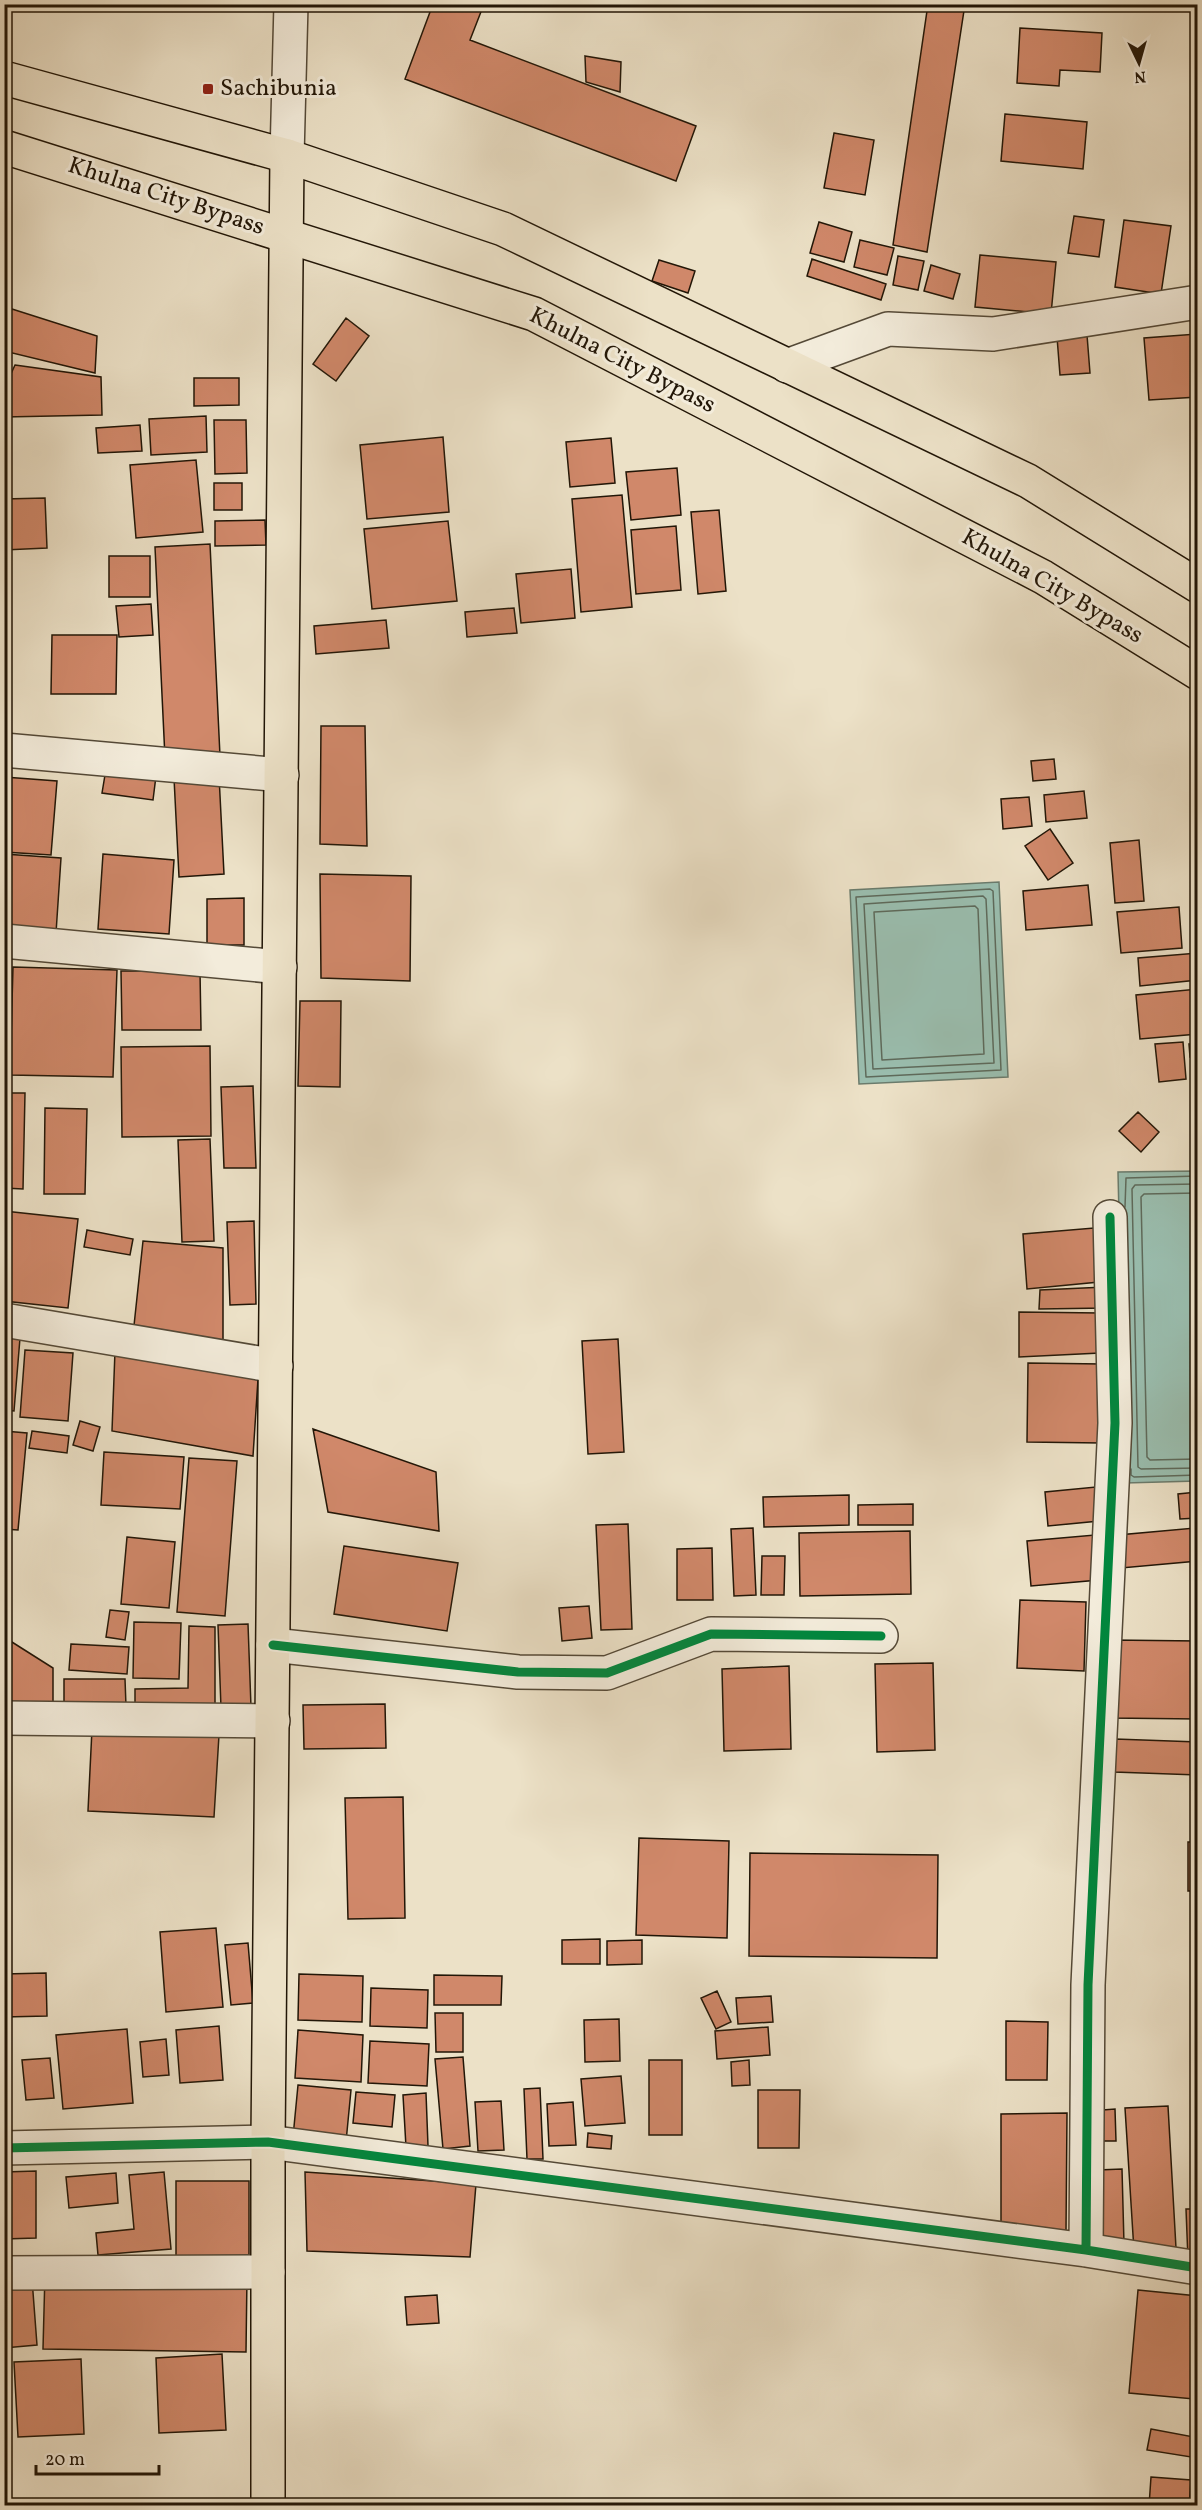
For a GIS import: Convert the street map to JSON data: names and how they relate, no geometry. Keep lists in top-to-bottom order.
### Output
{
  "streets": {
    "main road": ["Khulna City Bypass"]
  },
  "places": {
    "transit": ["Sachibunia"]
  },
  "scale_bar": "20 m",
  "north": "bottom"
}
